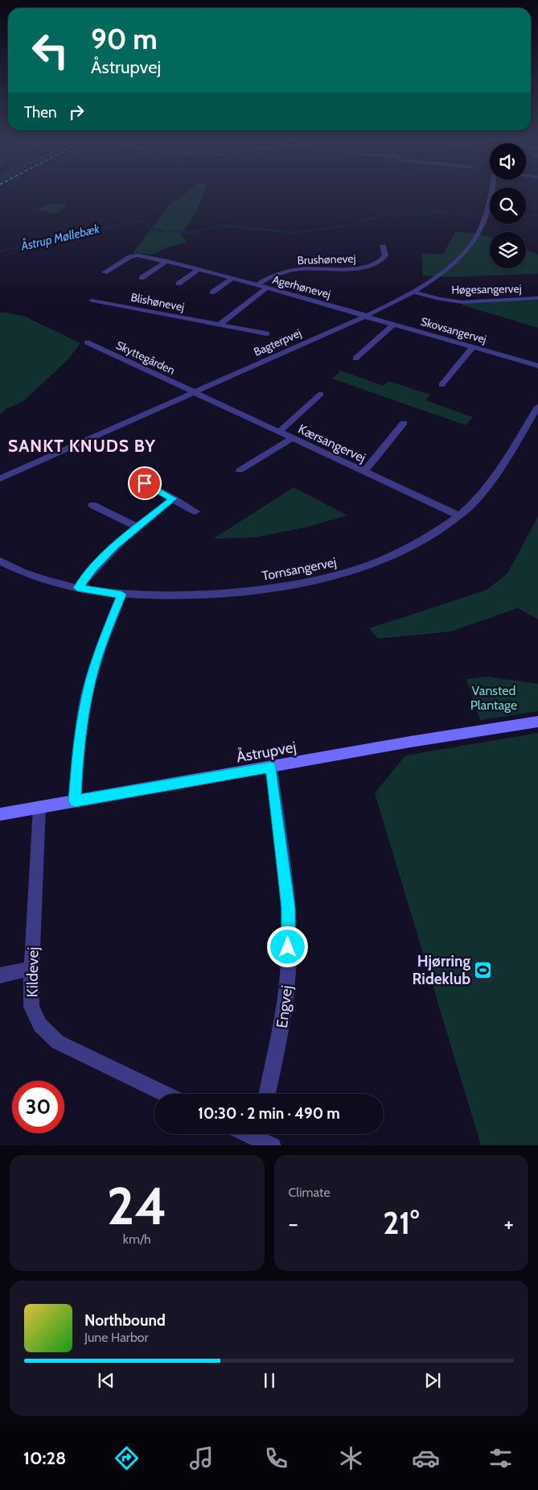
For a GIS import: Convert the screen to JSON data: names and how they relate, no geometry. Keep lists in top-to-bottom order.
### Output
{
  "streets": {
    "street": [
      "Brushønevej",
      "Agerhønevej",
      "Høgesangervej",
      "Blishønevej",
      "Skovsangervej",
      "Bagterpvej",
      "Skyttegården",
      "Kærsangervej",
      "Tornsangervej",
      "Åstrupvej",
      "Kildevej",
      "Engvej"
    ]
  },
  "crossings": [
    ["Brushønevej", "Agerhønevej"],
    ["Agerhønevej", "Skovsangervej"],
    ["Agerhønevej", "Bagterpvej"],
    ["Høgesangervej", "Bagterpvej"],
    ["Skovsangervej", "Bagterpvej"],
    ["Bagterpvej", "Skyttegården"],
    ["Bagterpvej", "Kærsangervej"],
    ["Skyttegården", "Kærsangervej"],
    ["Kærsangervej", "Tornsangervej"],
    ["Åstrupvej", "Kildevej"],
    ["Åstrupvej", "Engvej"]
  ],
  "districts": ["SANKT KNUDS BY"],
  "water": ["Åstrup Møllebæk"],
  "parks": ["Vansted Plantage"],
  "places": {
    "sports": ["Hjørring Rideklub"]
  },
  "page": {
    "turn": ["90 m", "Åstrupvej"],
    "then": "Then",
    "limit": "30",
    "trip": "10:30 · 2 min · 490 m",
    "tile": [
      ["24", "km/h"],
      "Climate"
    ],
    "heat": ["−", "21°", "+"],
    "song": ["Northbound", "June Harbor"],
    "tabs": "10:28"
  }
}
